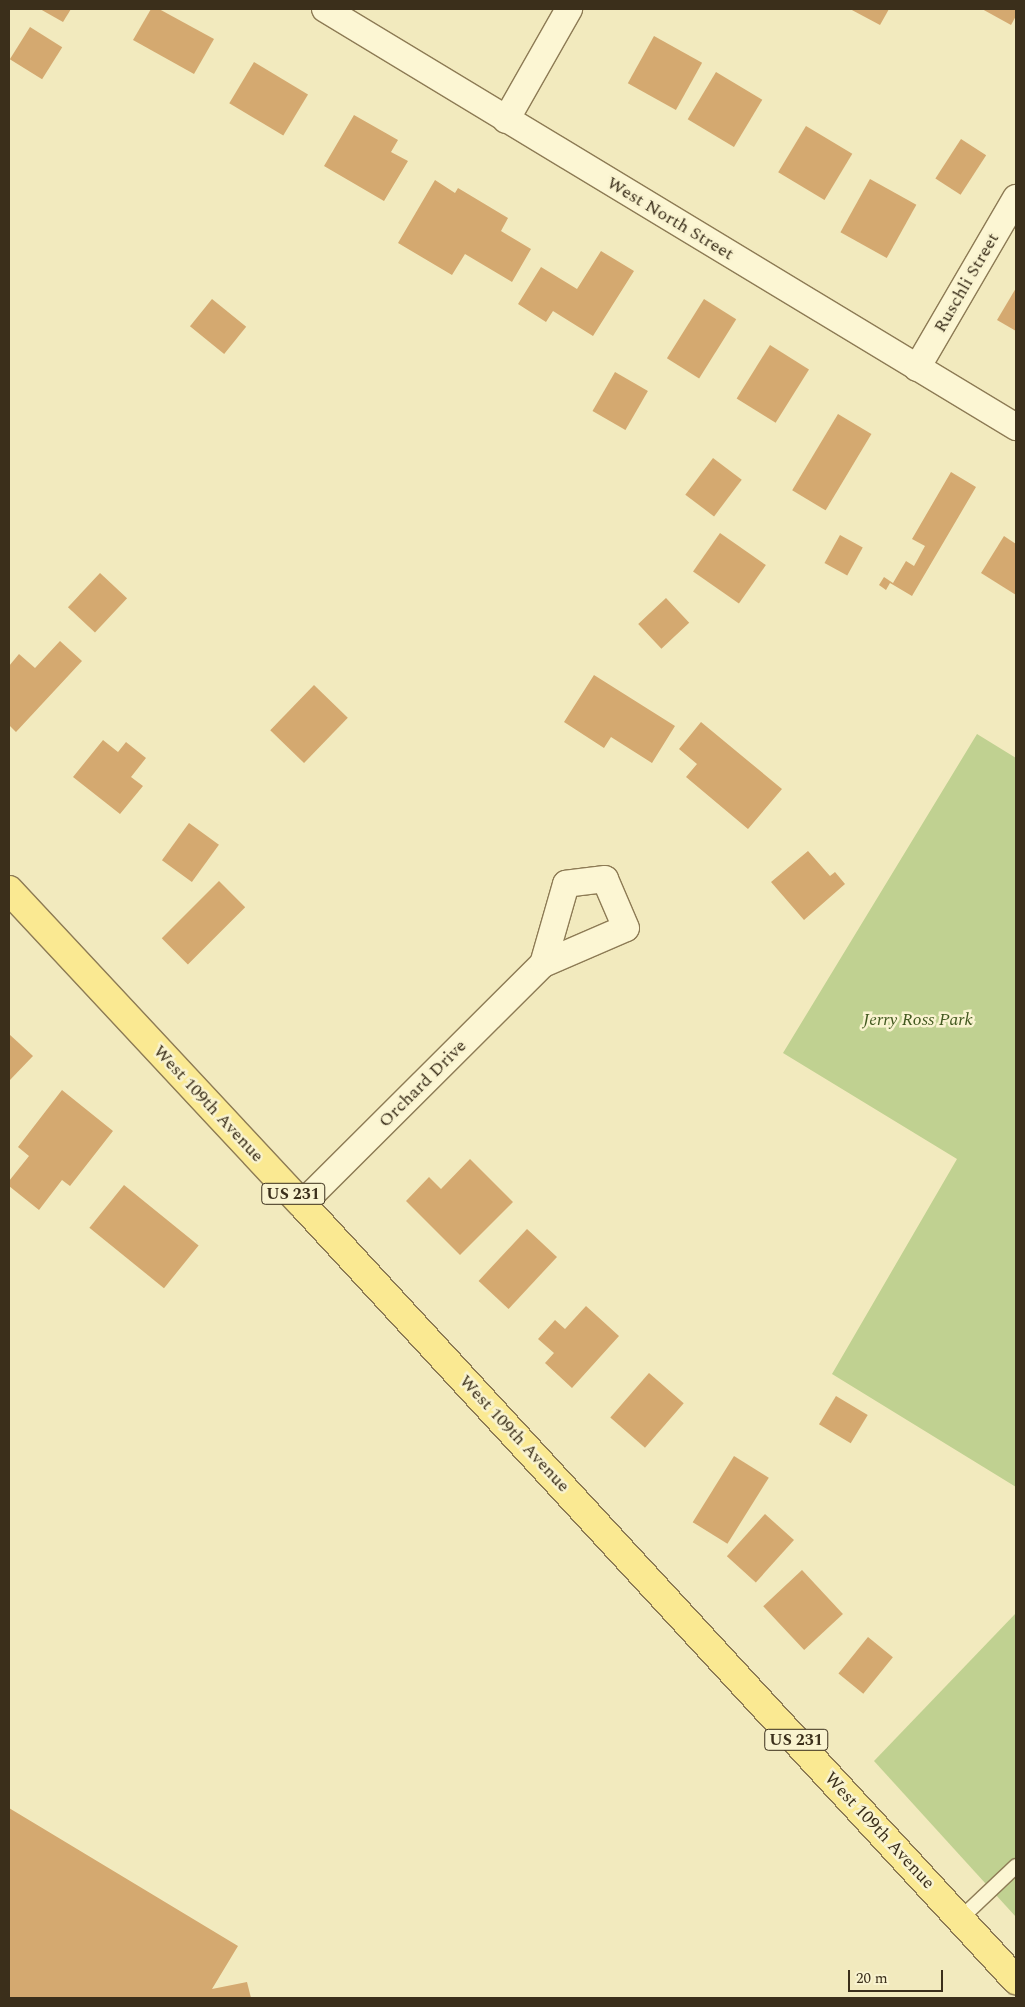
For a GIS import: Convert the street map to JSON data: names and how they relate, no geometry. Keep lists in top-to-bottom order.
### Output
{
  "streets": {
    "main road": ["West 109th Avenue", "US 231"],
    "street": ["West North Street", "Ruschli Street", "Orchard Drive"]
  },
  "crossings": [
    ["West North Street", "Ruschli Street"],
    ["Orchard Drive", "West 109th Avenue"]
  ],
  "parks": ["Jerry Ross Park"],
  "scale_bar": "20 m"
}
